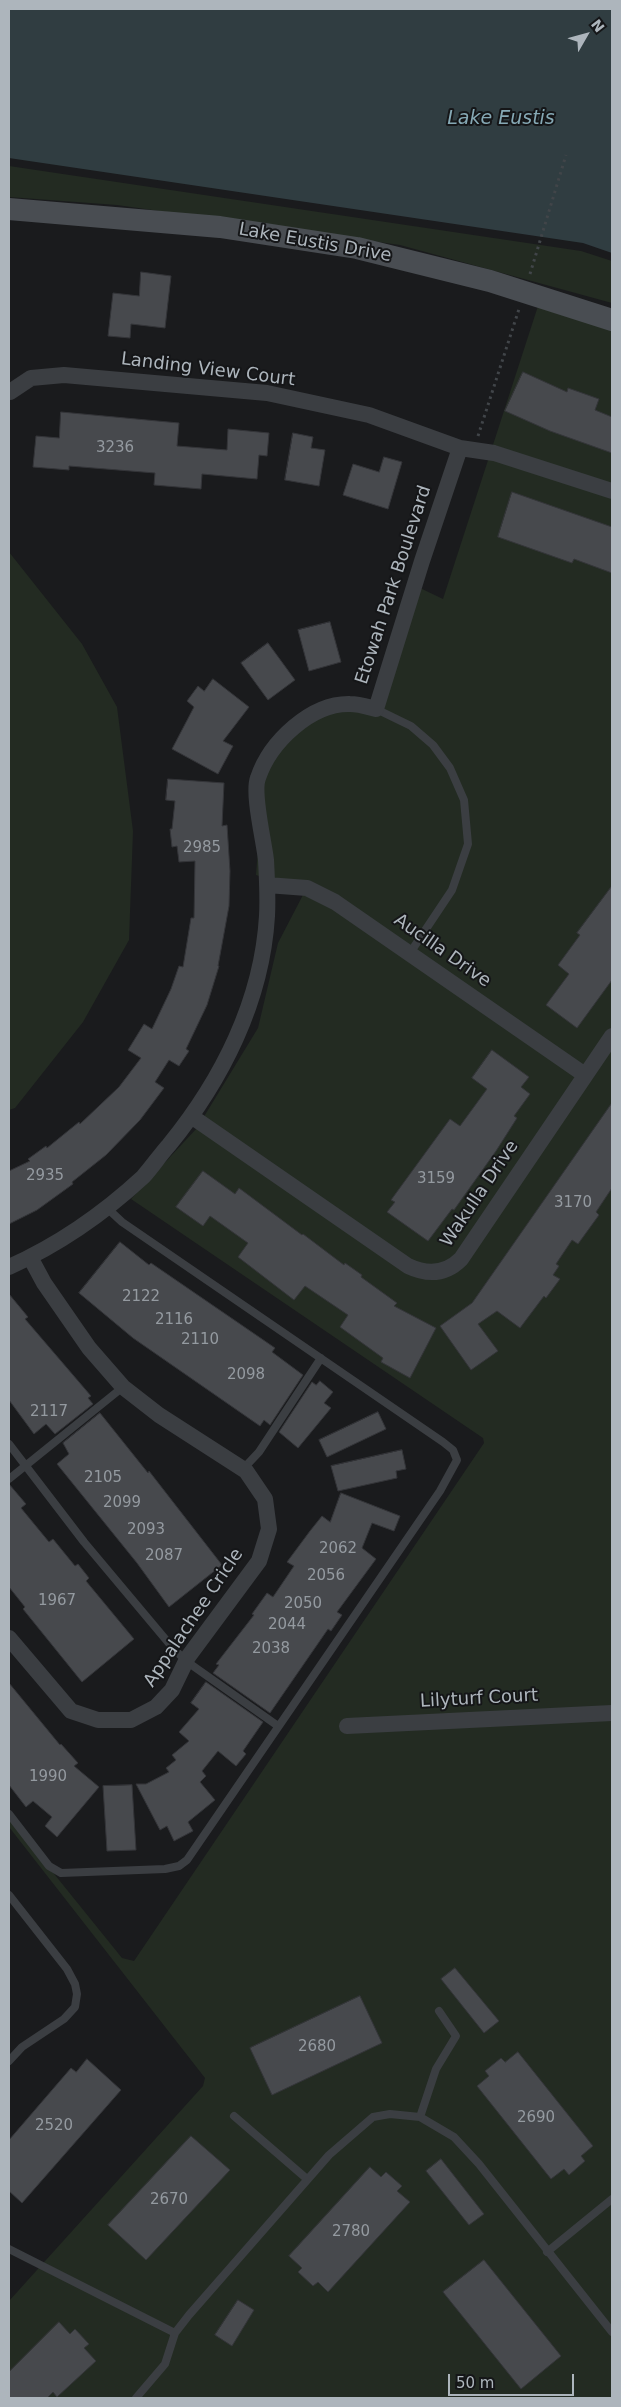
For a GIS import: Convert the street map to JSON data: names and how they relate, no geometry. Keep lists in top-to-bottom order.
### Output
{
  "streets": {
    "street": [
      "Lake Eustis Drive",
      "Landing View Court",
      "Etowah Park Boulevard",
      "Aucilla Drive",
      "Wakulla Drive",
      "Appalachee Cricle",
      "Lilyturf Court"
    ]
  },
  "crossings": [
    ["Landing View Court", "Etowah Park Boulevard"],
    ["Etowah Park Boulevard", "Aucilla Drive"],
    ["Etowah Park Boulevard", "Wakulla Drive"],
    ["Etowah Park Boulevard", "Appalachee Cricle"],
    ["Aucilla Drive", "Wakulla Drive"]
  ],
  "water": ["Lake Eustis"],
  "house_numbers": [
    "3236",
    "2985",
    "2935",
    "3159",
    "3170",
    "2122",
    "2116",
    "2110",
    "2098",
    "2117",
    "2105",
    "2099",
    "2093",
    "2062",
    "2087",
    "2056",
    "1967",
    "2050",
    "2044",
    "2038",
    "1990",
    "2680",
    "2690",
    "2520",
    "2670",
    "2780"
  ],
  "scale_bar": "50 m",
  "north": "top right"
}
